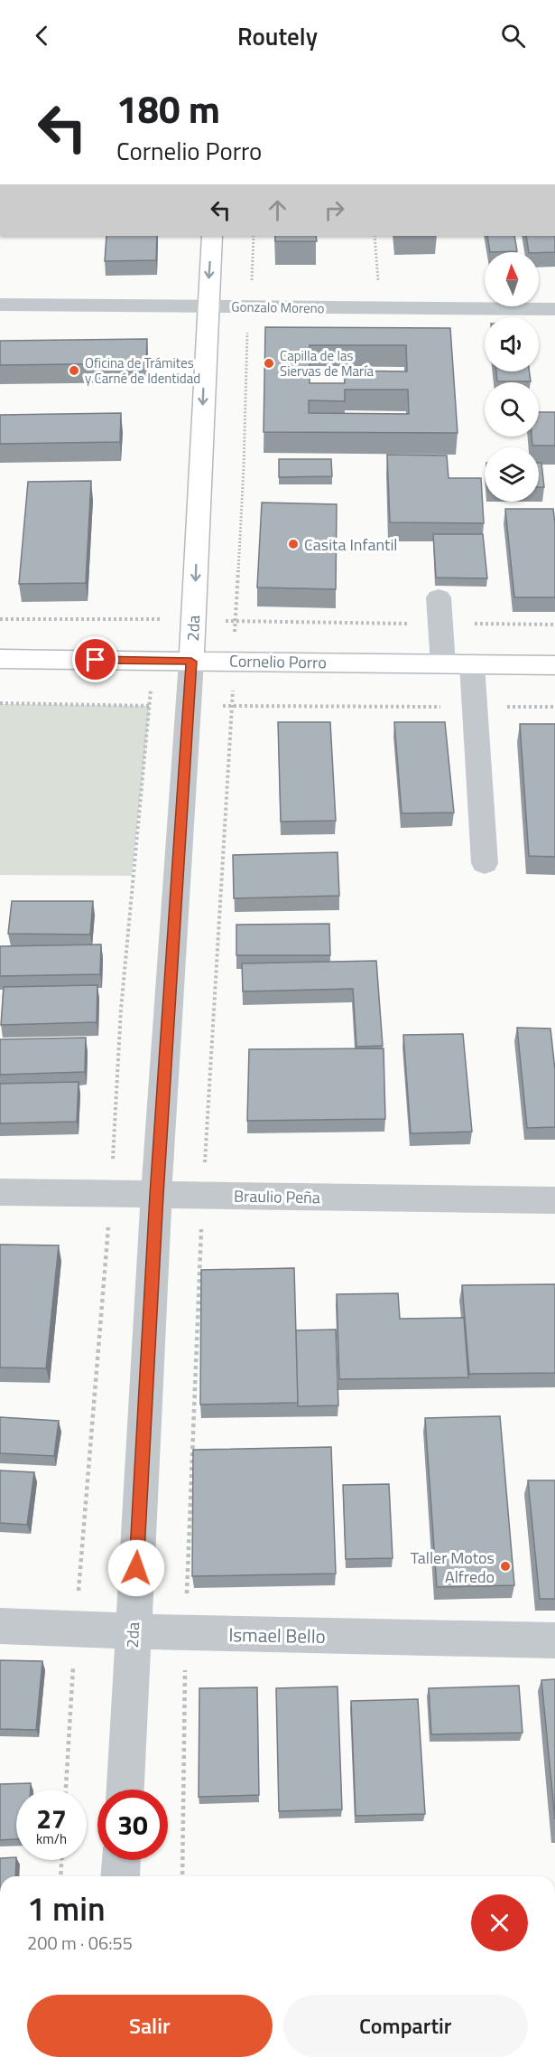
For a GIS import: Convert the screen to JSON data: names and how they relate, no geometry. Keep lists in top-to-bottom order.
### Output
{
  "streets": {
    "main road": ["2da", "Cornelio Porro"],
    "street": ["Gonzalo Moreno", "Braulio Peña", "Ismael Bello"]
  },
  "crossings": [
    ["Gonzalo Moreno", "2da"],
    ["2da", "Cornelio Porro"],
    ["2da", "Braulio Peña"],
    ["2da", "Ismael Bello"]
  ],
  "places": [
    "Capilla de las Siervas de María",
    "Oficina de Trámites y Carné de Identidad",
    "Casita Infantil",
    "Taller Motos Alfredo"
  ],
  "north": "top",
  "page": {
    "header": "Routely",
    "turn": ["180 m", "Cornelio Porro"],
    "speed": "27 km/h",
    "limit": "30",
    "heading": ["1 min", "200 m · 06:55"],
    "buttons": ["Salir", "Compartir"]
  }
}
